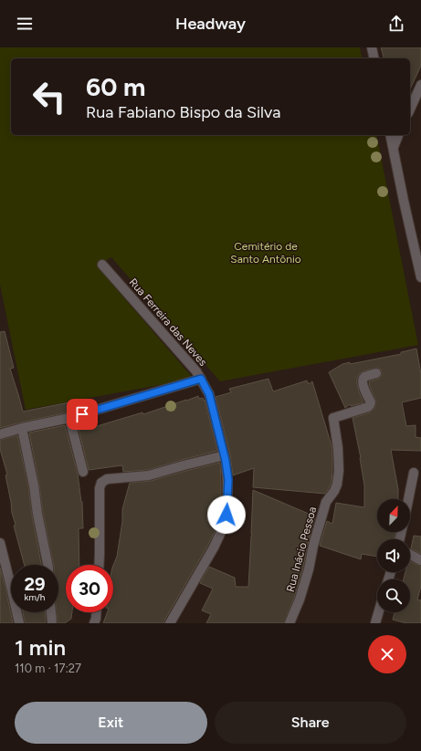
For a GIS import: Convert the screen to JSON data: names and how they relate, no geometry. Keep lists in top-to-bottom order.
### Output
{
  "streets": {
    "street": ["Rua Ferreira das Neves", "Rua Inácio Pessoa"]
  },
  "parks": ["Cemitério de Santo Antônio"],
  "north": "top right",
  "page": {
    "header": "Headway",
    "turn": ["60 m", "Rua Fabiano Bispo da Silva"],
    "speed": "29 km/h",
    "limit": "30",
    "heading": ["1 min", "110 m · 17:27"],
    "buttons": ["Exit", "Share"]
  }
}
